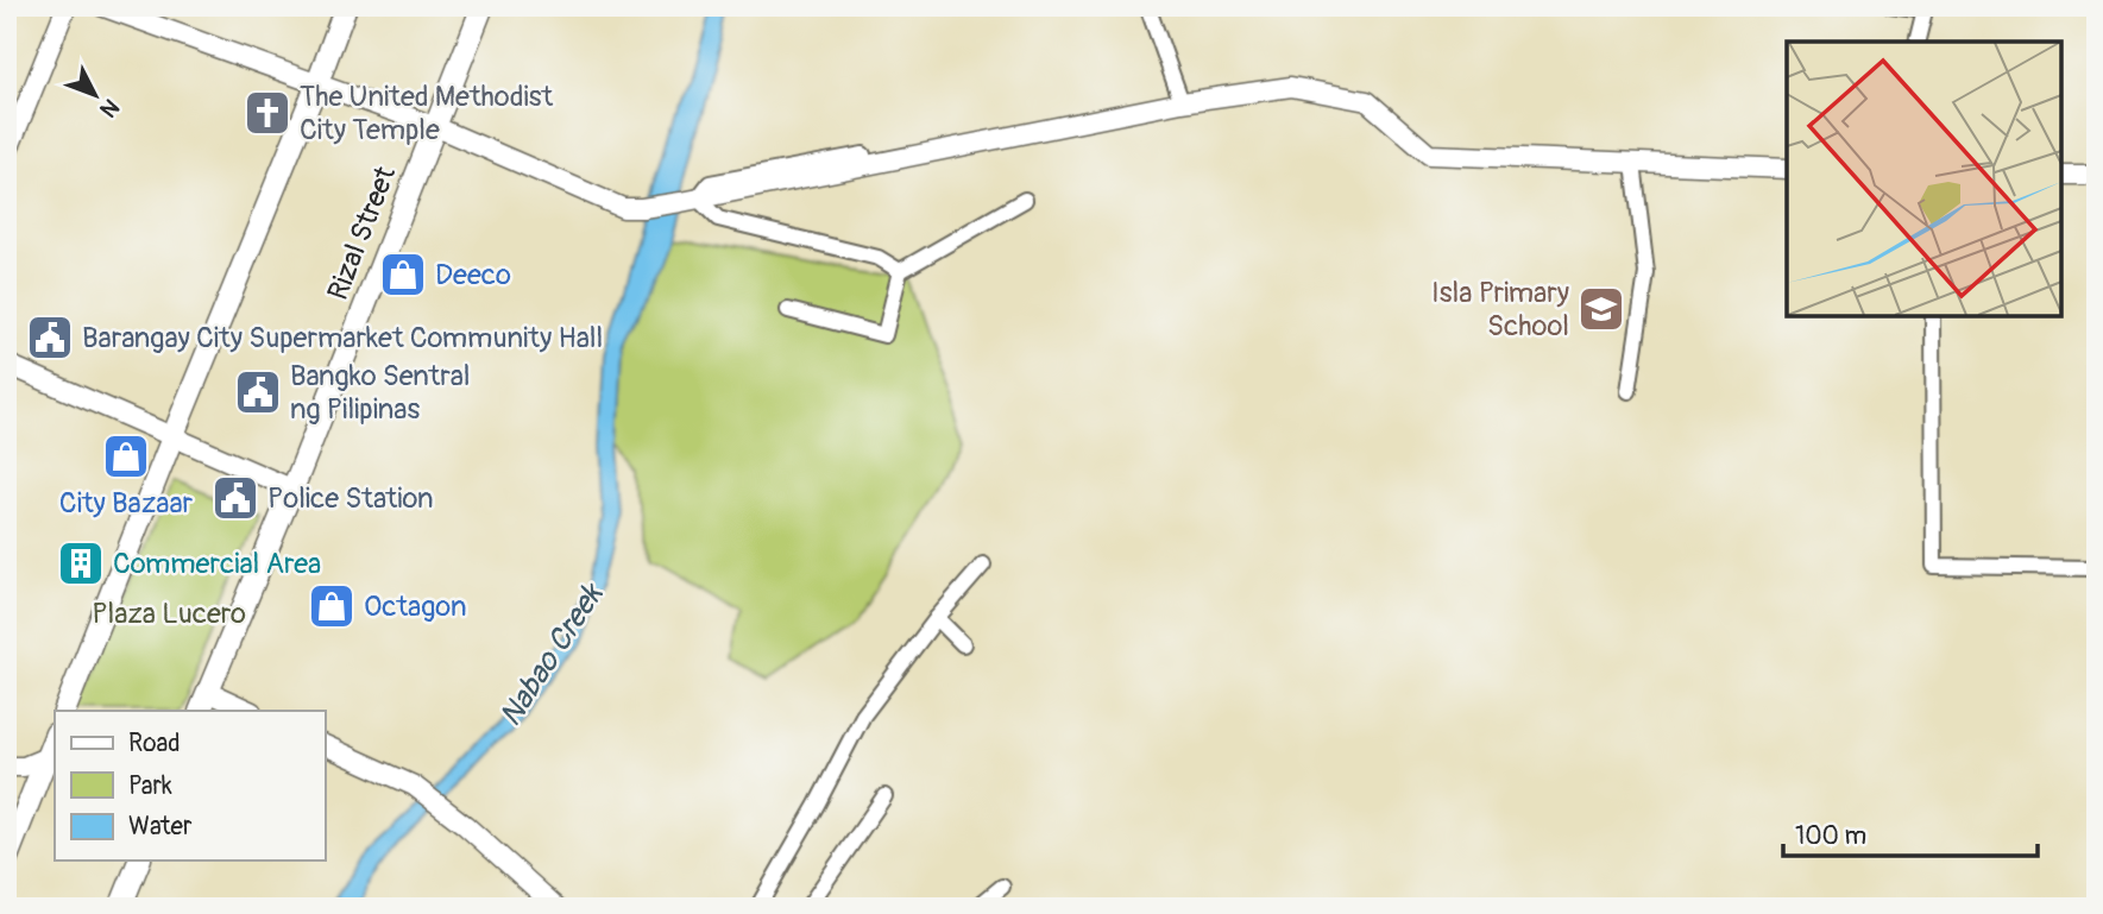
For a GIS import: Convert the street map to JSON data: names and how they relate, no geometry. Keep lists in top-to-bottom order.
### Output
{
  "streets": {
    "main road": ["Rizal Street"]
  },
  "water": ["Nabao Creek"],
  "parks": ["Plaza Lucero"],
  "places": {
    "church": ["The United Methodist City Temple"],
    "shop": ["Deeco", "City Bazaar", "Octagon"],
    "school or university": ["Isla Primary School"],
    "public building": ["Barangay City Supermarket Community Hall", "Bangko Sentral ng Pilipinas", "Police Station"],
    "building": ["Commercial Area"]
  },
  "legend": ["Road", "Park", "Water"],
  "scale_bar": "100 m",
  "north": "bottom right"
}
